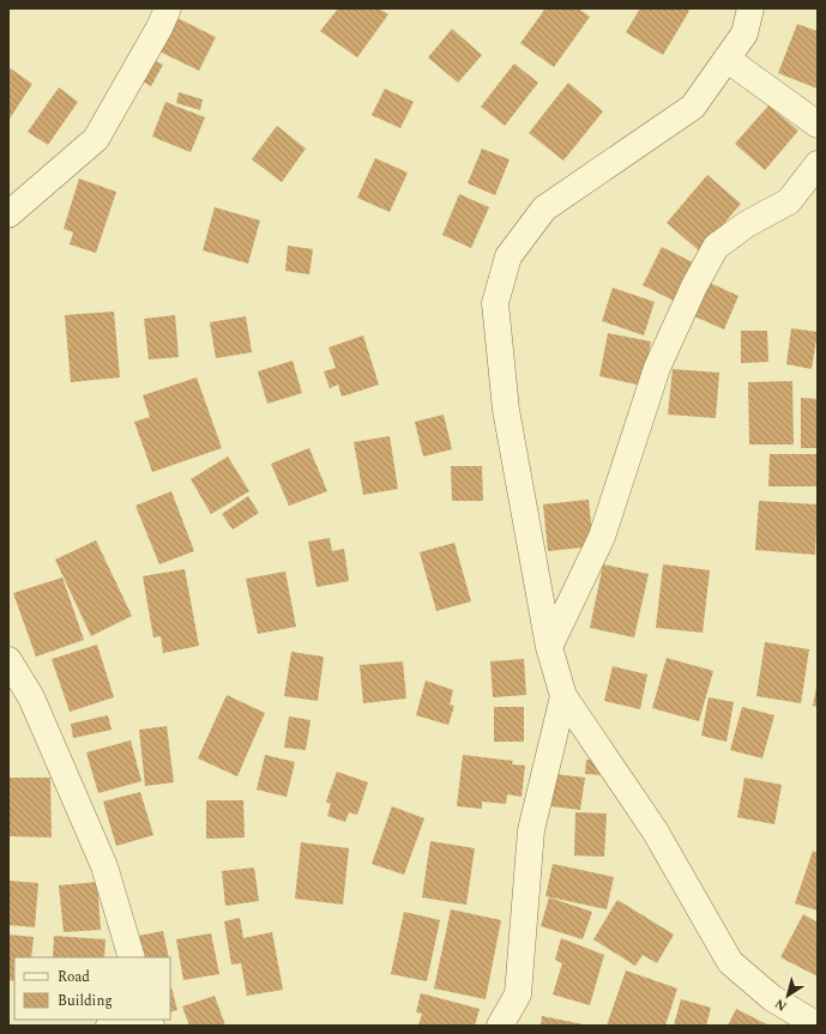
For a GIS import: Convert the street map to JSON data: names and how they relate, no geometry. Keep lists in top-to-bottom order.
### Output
{
  "legend": ["Road", "Building"],
  "north": "bottom left"
}
